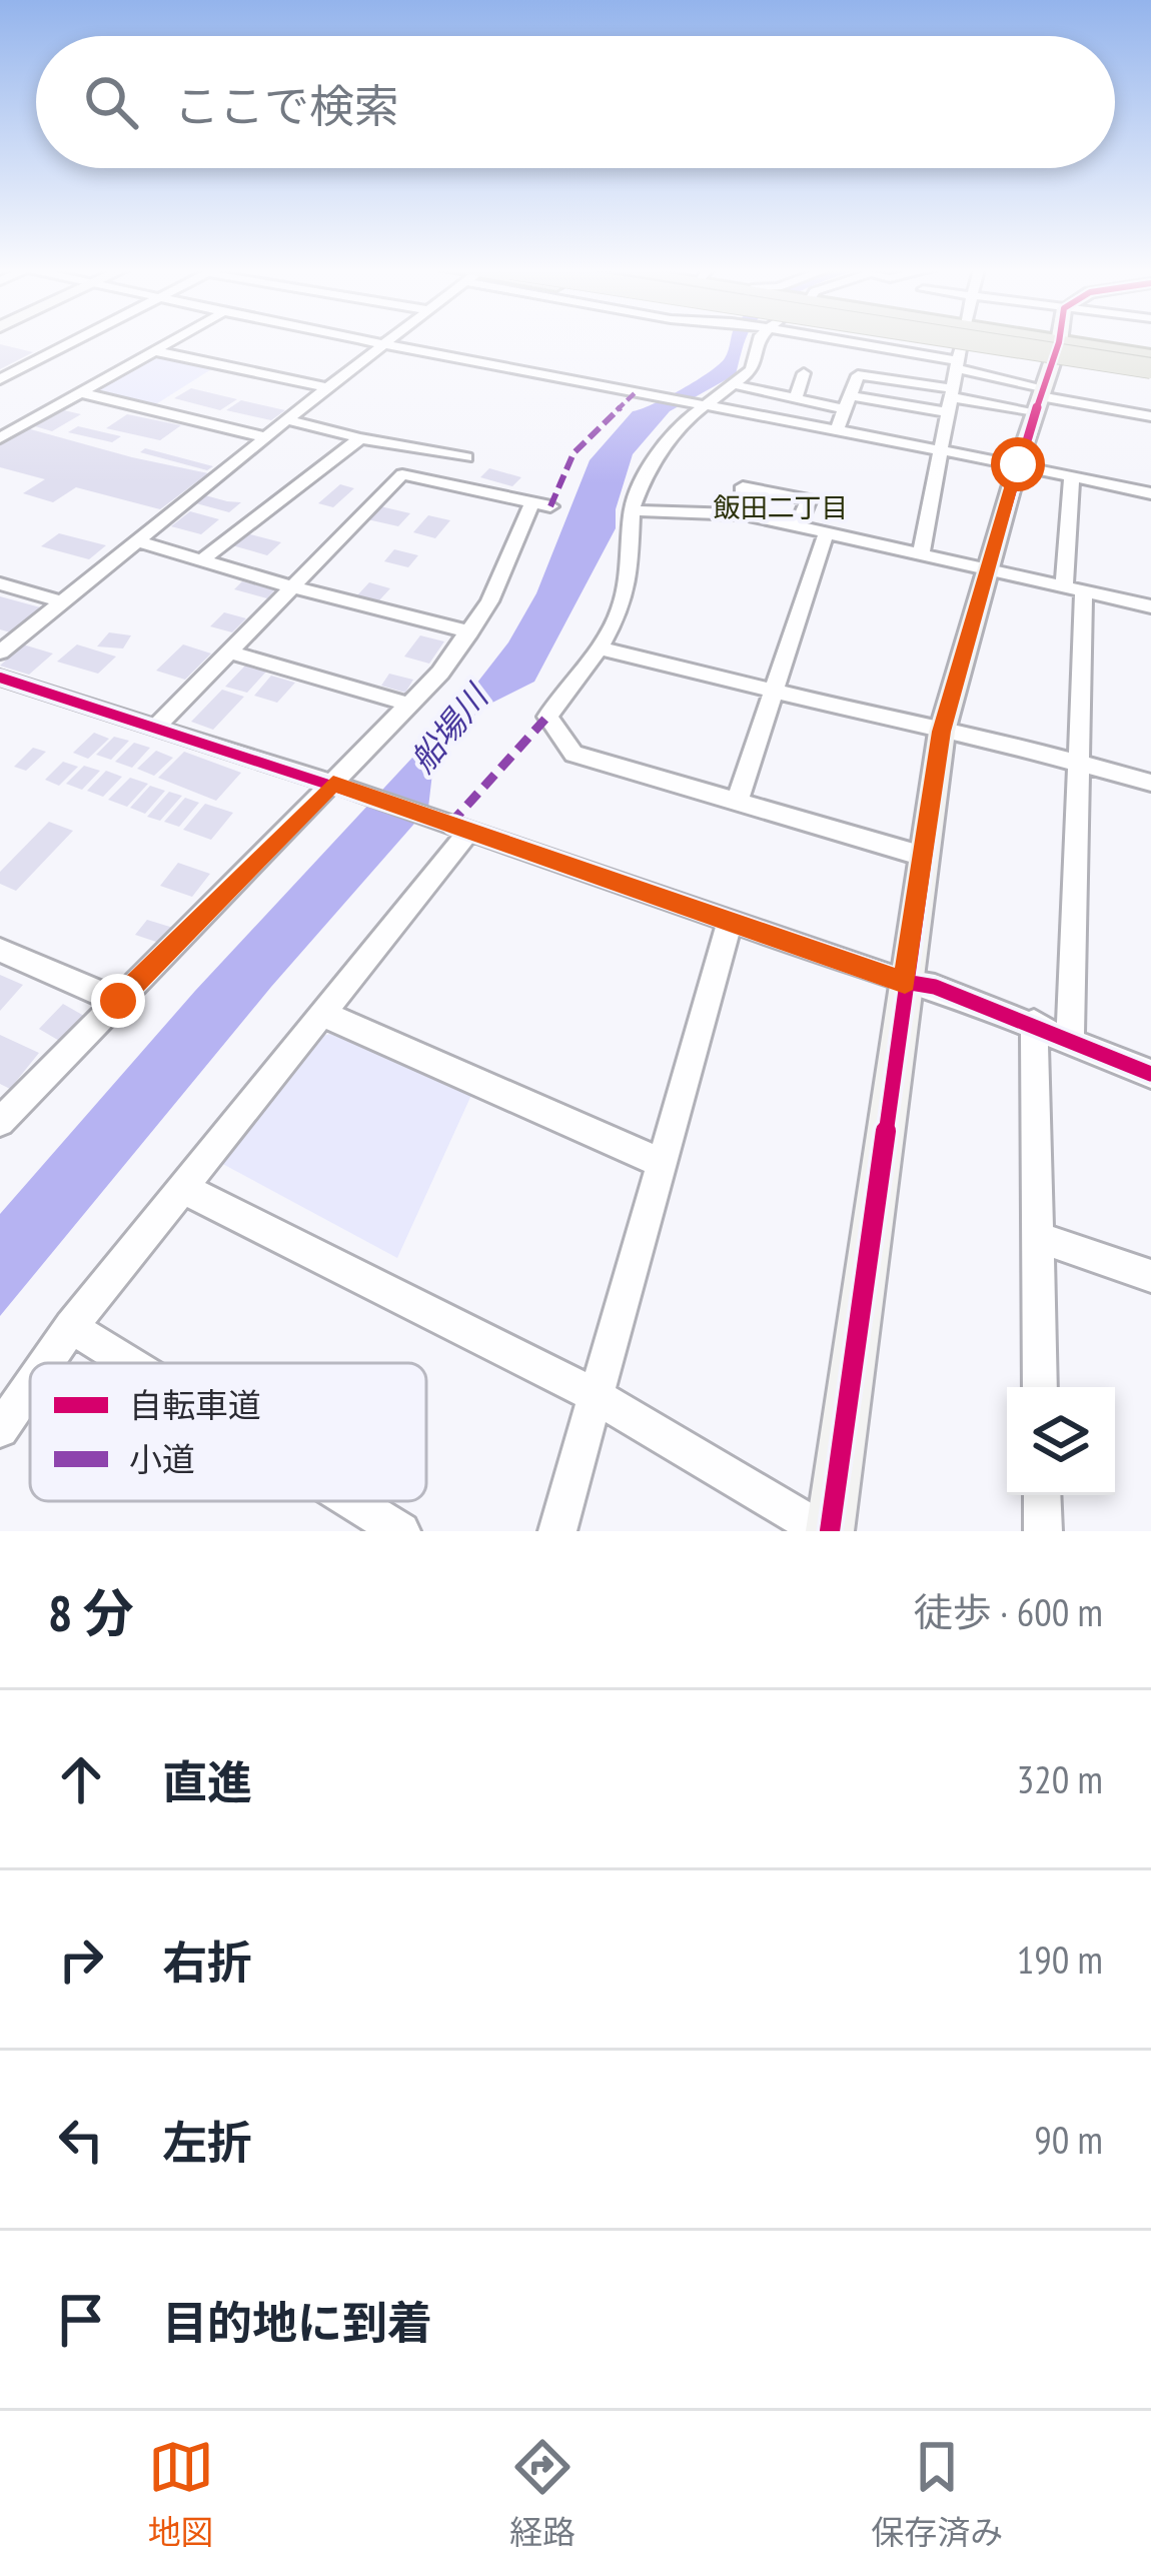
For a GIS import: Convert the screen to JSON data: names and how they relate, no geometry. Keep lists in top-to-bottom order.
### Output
{
  "districts": ["飯田二丁目"],
  "water": ["船場川"],
  "legend": ["自転車道", "小道"],
  "page": {
    "search": "ここで検索",
    "heading": ["8 分", "徒歩 · 600 m"],
    "list": [
      ["直進", "320 m"],
      ["右折", "190 m"],
      ["左折", "90 m"],
      "目的地に到着"
    ],
    "nav": ["地図", "経路", "保存済み"]
  }
}
